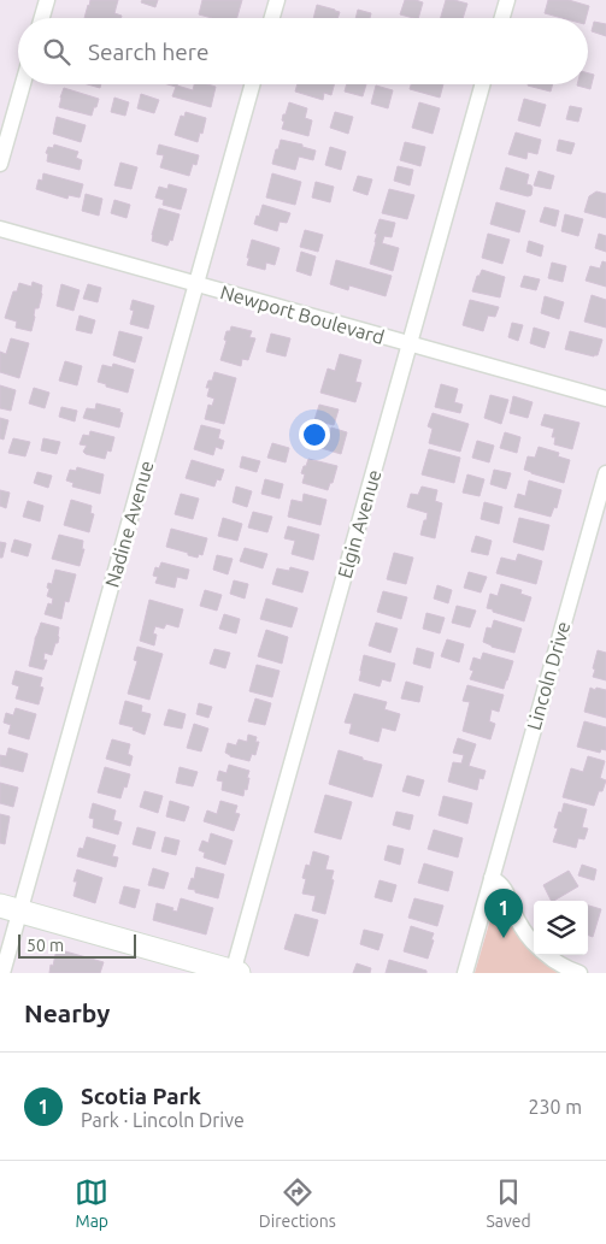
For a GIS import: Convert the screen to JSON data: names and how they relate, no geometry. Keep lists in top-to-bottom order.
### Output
{
  "streets": {
    "street": [
      "Newport Boulevard",
      "Nadine Avenue",
      "Elgin Avenue",
      "Lincoln Drive"
    ]
  },
  "crossings": [
    ["Newport Boulevard", "Nadine Avenue"],
    ["Newport Boulevard", "Elgin Avenue"]
  ],
  "scale_bar": "50 m",
  "page": {
    "search": "Search here",
    "pins": "1",
    "scale": "50 m",
    "heading": "Nearby",
    "list": [
      {
        "mark": "1",
        "name": "Scotia Park",
        "note": "Park · Lincoln Drive",
        "value": "230 m"
      }
    ],
    "nav": ["Map", "Directions", "Saved"]
  }
}
